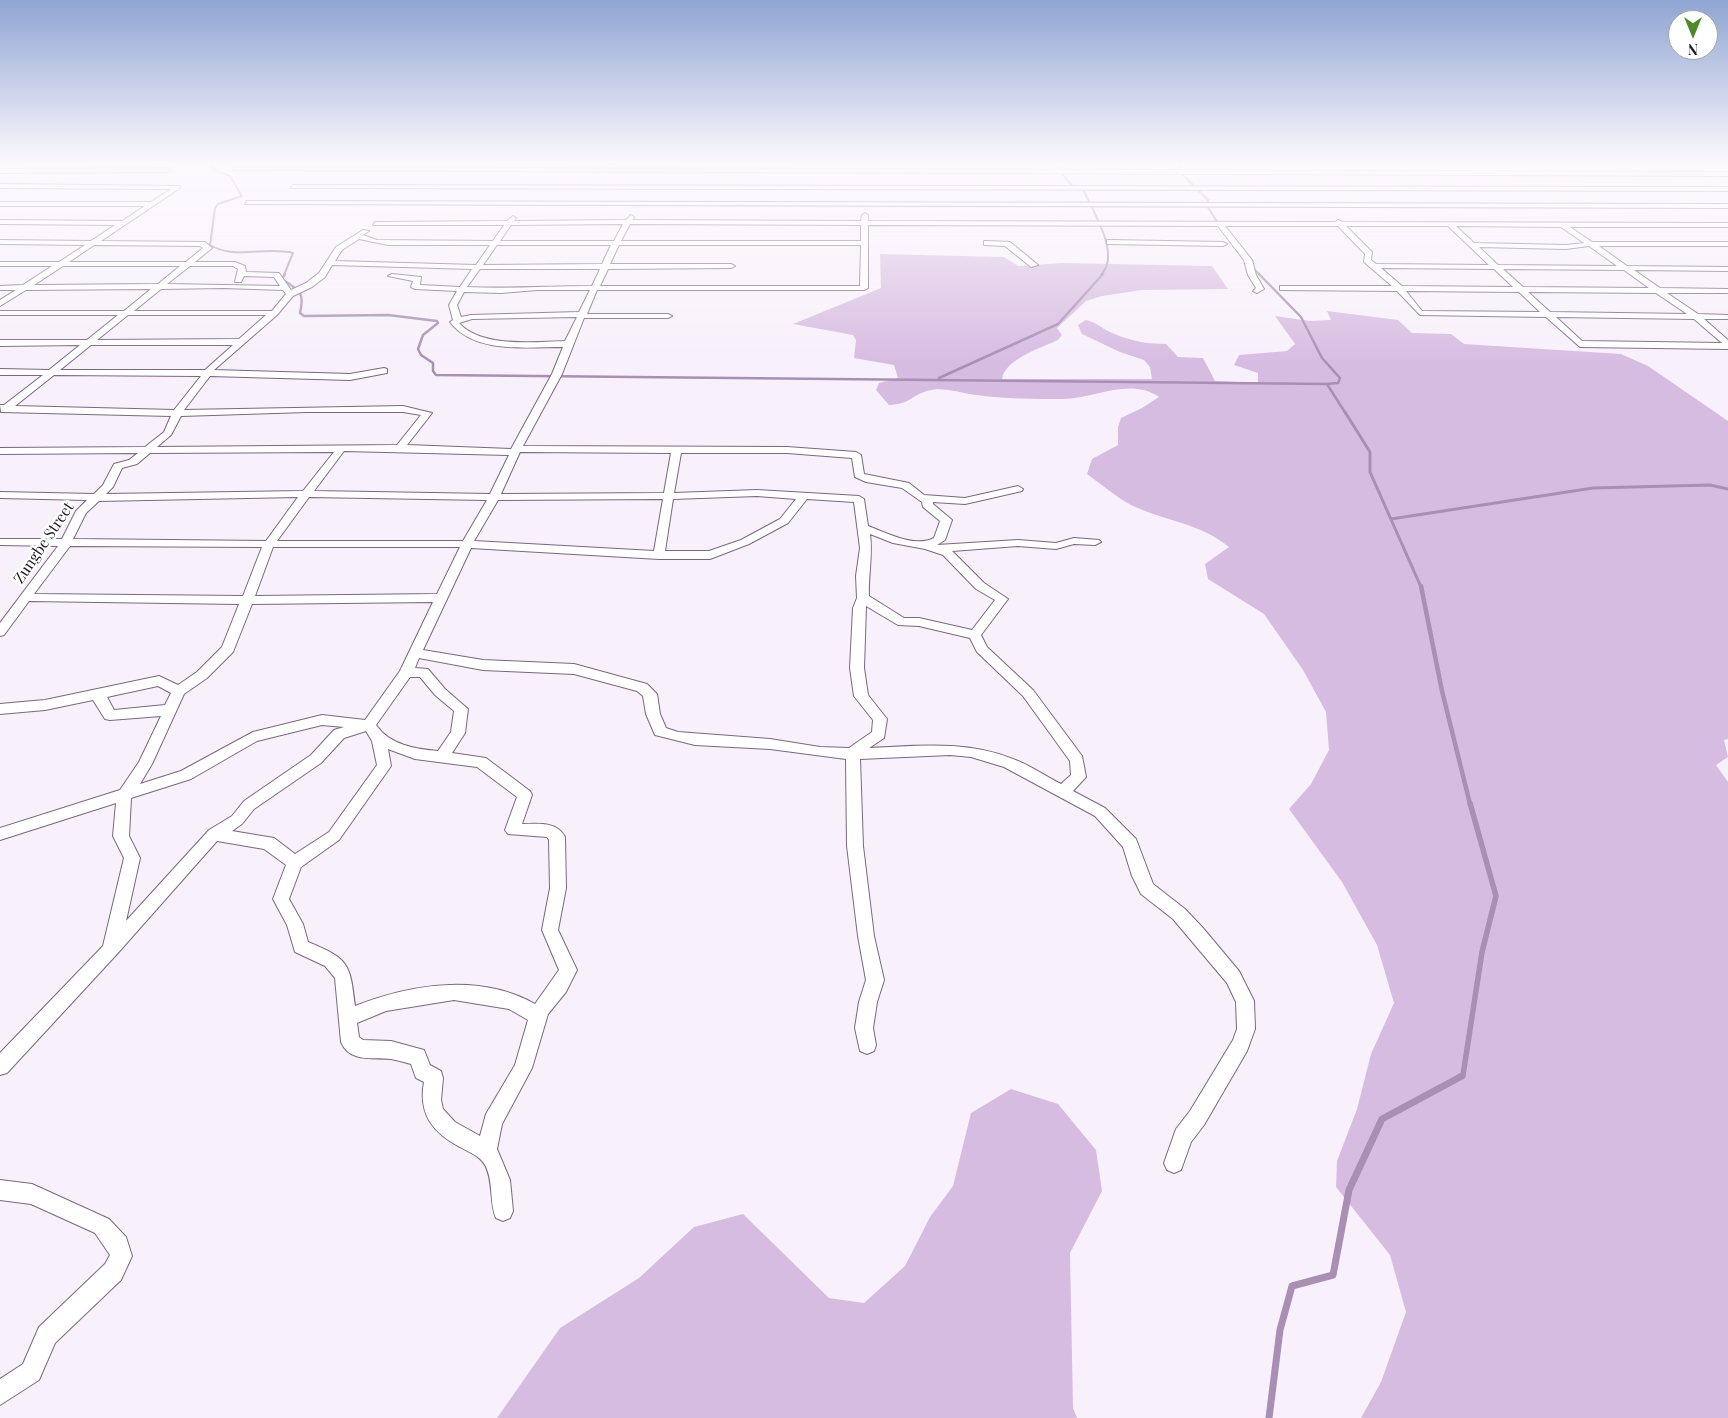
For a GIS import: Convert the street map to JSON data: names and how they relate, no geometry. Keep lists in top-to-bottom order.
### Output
{
  "streets": {
    "street": ["Zungbe Street"]
  },
  "north": "bottom"
}
